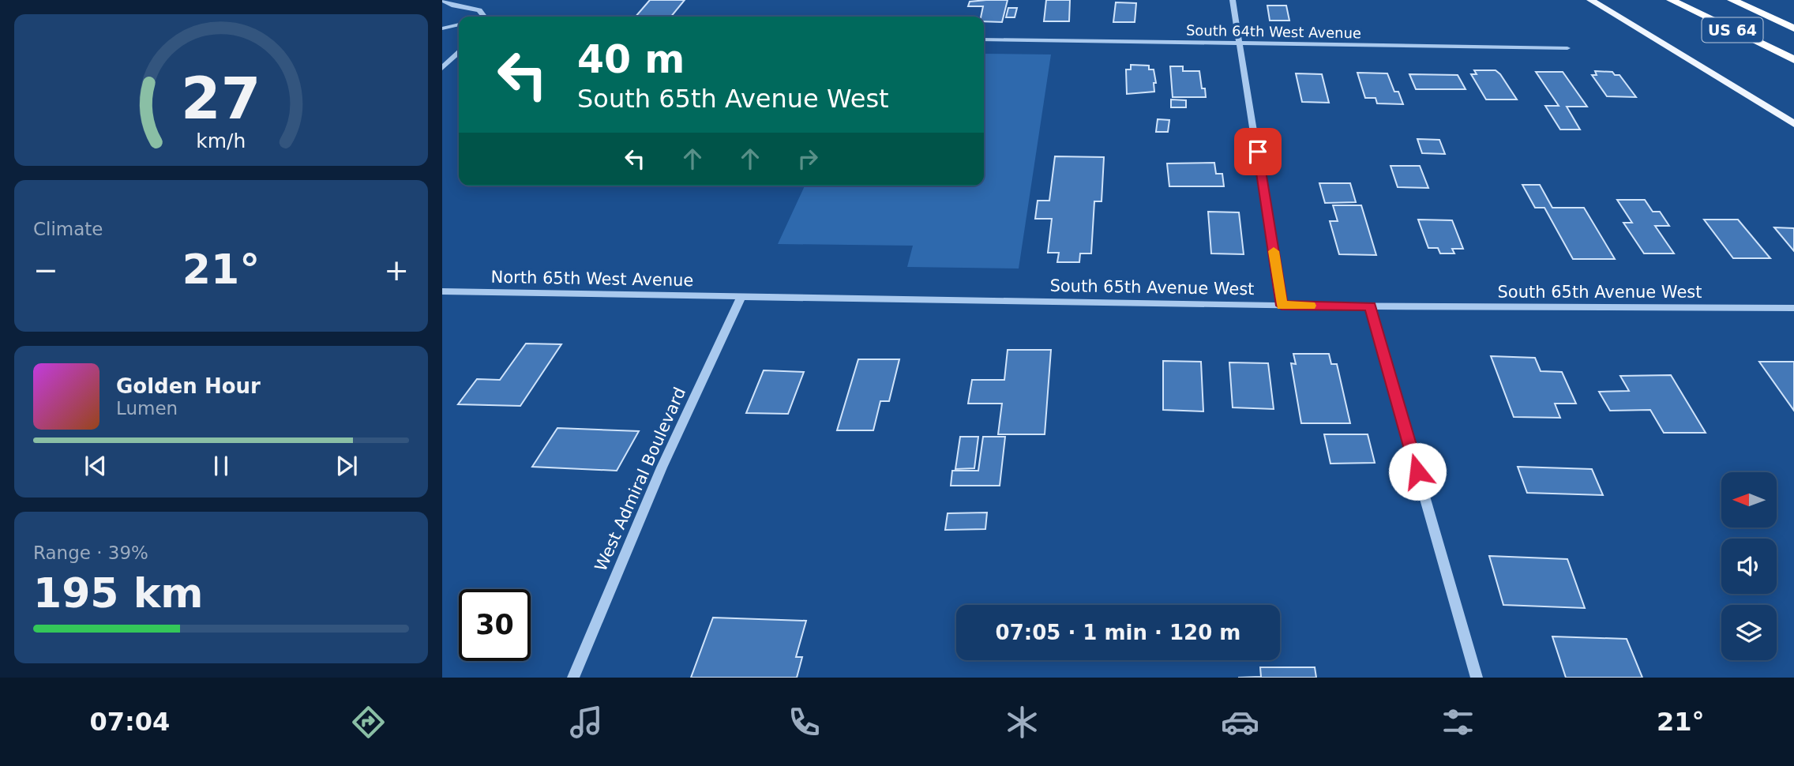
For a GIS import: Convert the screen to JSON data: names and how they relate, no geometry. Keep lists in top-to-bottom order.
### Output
{
  "streets": {
    "highway": ["US 64"],
    "street": [
      "South 64th West Avenue",
      "North 65th West Avenue",
      "South 65th Avenue West",
      "West Admiral Boulevard"
    ]
  },
  "crossings": [
    ["North 65th West Avenue", "South 65th Avenue West"],
    ["North 65th West Avenue", "West Admiral Boulevard"],
    ["South 65th Avenue West", "West Admiral Boulevard"]
  ],
  "north": "left",
  "page": {
    "turn": ["40 m", "South 65th Avenue West"],
    "tile": [
      "Climate",
      ["Range · 39%", "195 km"]
    ],
    "heat": ["−", "21°", "+"],
    "song": ["Golden Hour", "Lumen"],
    "limit": "30",
    "trip": "07:05 · 1 min · 120 m",
    "tabs": ["07:04", "21°"],
    "gauge": ["27", "km/h"]
  }
}
